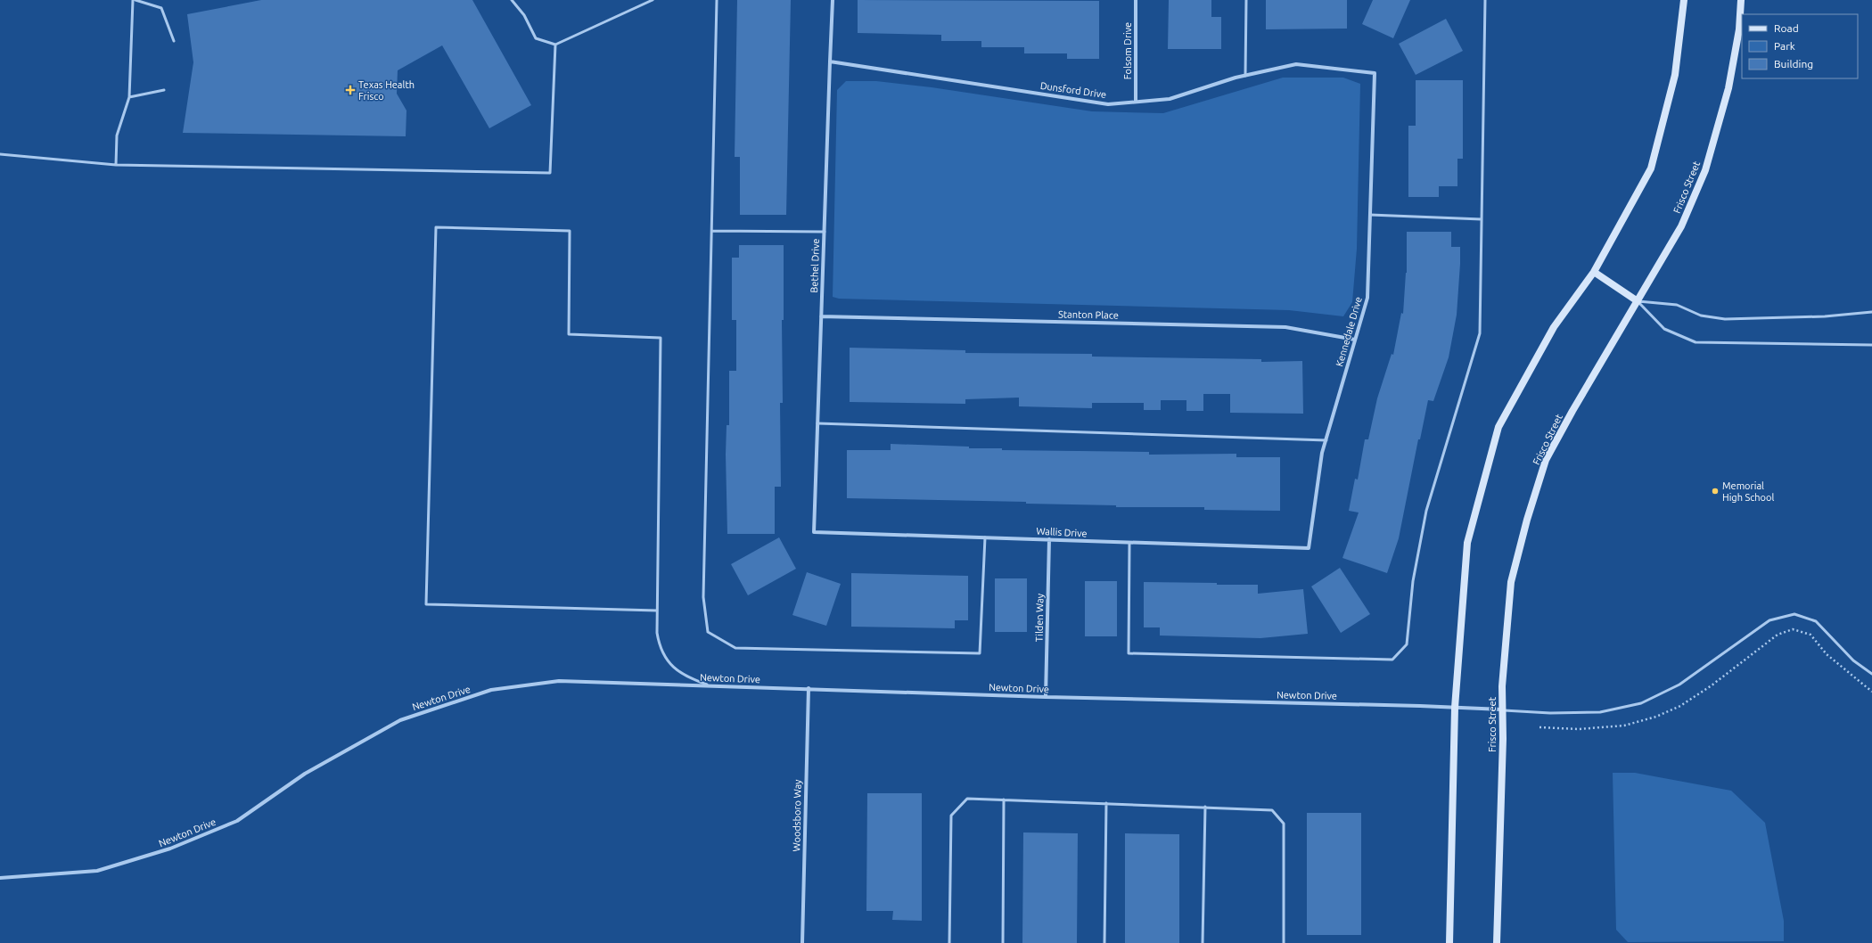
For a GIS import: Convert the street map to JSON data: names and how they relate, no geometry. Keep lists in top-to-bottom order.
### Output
{
  "streets": {
    "street": [
      "Folsom Drive",
      "Dunsford Drive",
      "Frisco Street",
      "Bethel Drive",
      "Stanton Place",
      "Kennedale Drive",
      "Wallis Drive",
      "Tilden Way",
      "Newton Drive",
      "Woodsboro Way"
    ]
  },
  "crossings": [
    ["Folsom Drive", "Dunsford Drive"],
    ["Dunsford Drive", "Bethel Drive"],
    ["Dunsford Drive", "Kennedale Drive"],
    ["Frisco Street", "Newton Drive"],
    ["Bethel Drive", "Stanton Place"],
    ["Bethel Drive", "Wallis Drive"],
    ["Stanton Place", "Kennedale Drive"],
    ["Kennedale Drive", "Wallis Drive"],
    ["Wallis Drive", "Tilden Way"],
    ["Tilden Way", "Newton Drive"],
    ["Newton Drive", "Woodsboro Way"]
  ],
  "places": {
    "health": ["Texas Health Frisco"],
    "other": ["Memorial High School"]
  },
  "legend": ["Road", "Park", "Building"]
}
